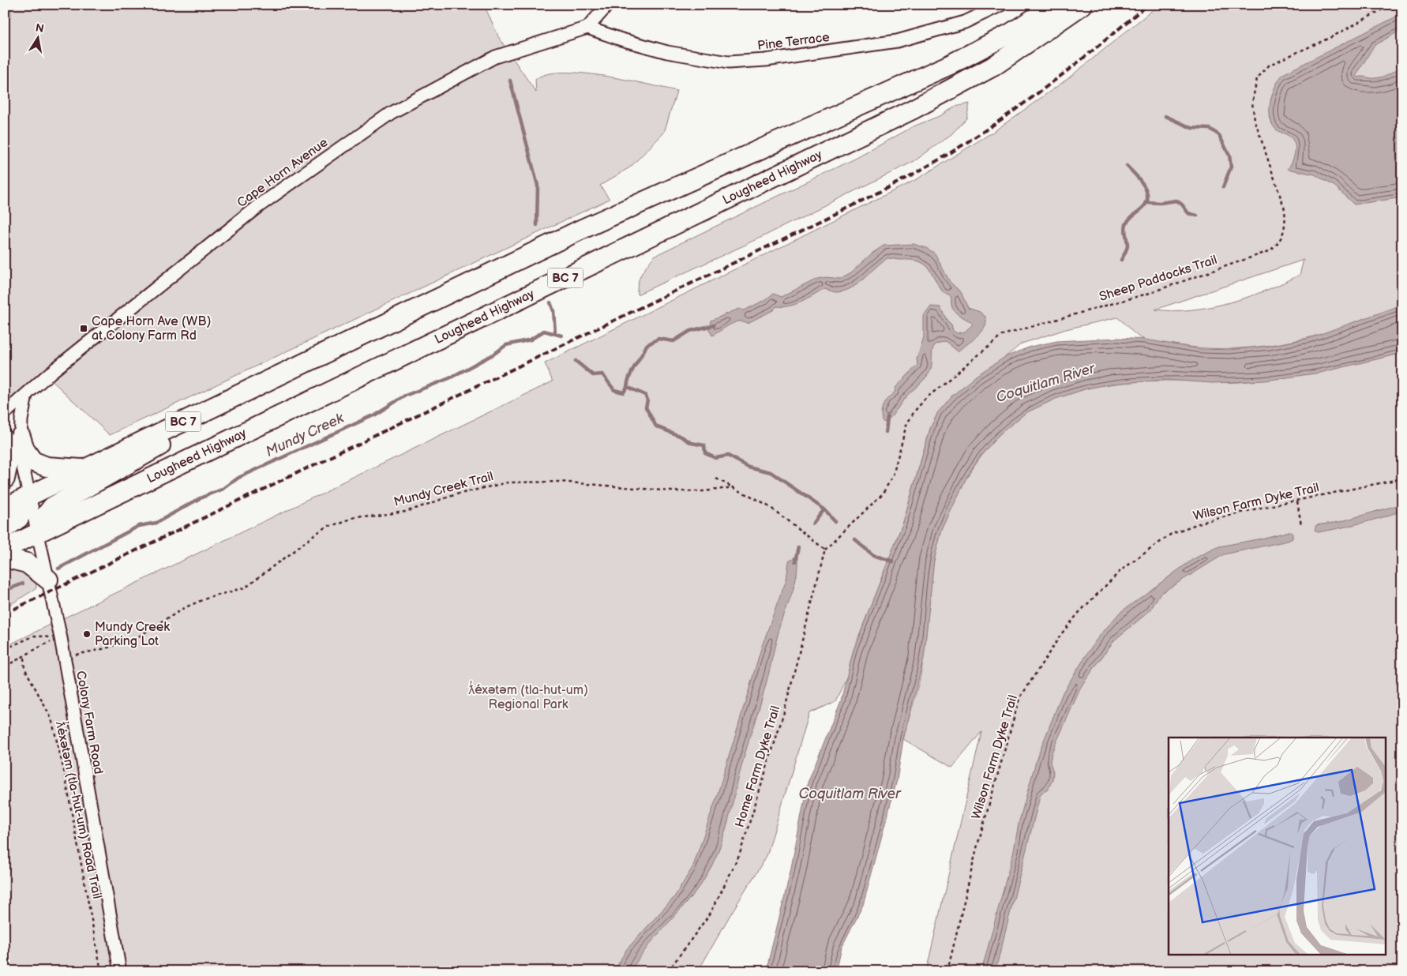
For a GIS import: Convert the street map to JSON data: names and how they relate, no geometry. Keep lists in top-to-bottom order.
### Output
{
  "streets": {
    "main road": ["Lougheed Highway", "BC 7"],
    "street": ["Pine Terrace", "Cape Horn Avenue", "Colony Farm Road"],
    "path": [
      "Sheep Paddocks Trail",
      "Mundy Creek Trail",
      "Wilson Farm Dyke Trail",
      "Home Farm Dyke Trail",
      "ƛ̓éxətəm (tla-hut-um) Road Trail"
    ]
  },
  "crossings": [
    ["Pine Terrace", "Cape Horn Avenue"],
    ["Lougheed Highway", "Colony Farm Road"],
    ["BC 7", "Colony Farm Road"],
    ["Sheep Paddocks Trail", "Home Farm Dyke Trail"]
  ],
  "water": ["Coquitlam River", "Mundy Creek"],
  "parks": ["ƛ̓éxətəm (tla-hut-um) Regional Park"],
  "places": {
    "transit": ["Cape Horn Ave (WB) at Colony Farm Rd"],
    "other": ["Mundy Creek Parking Lot"]
  },
  "north": "top"
}
